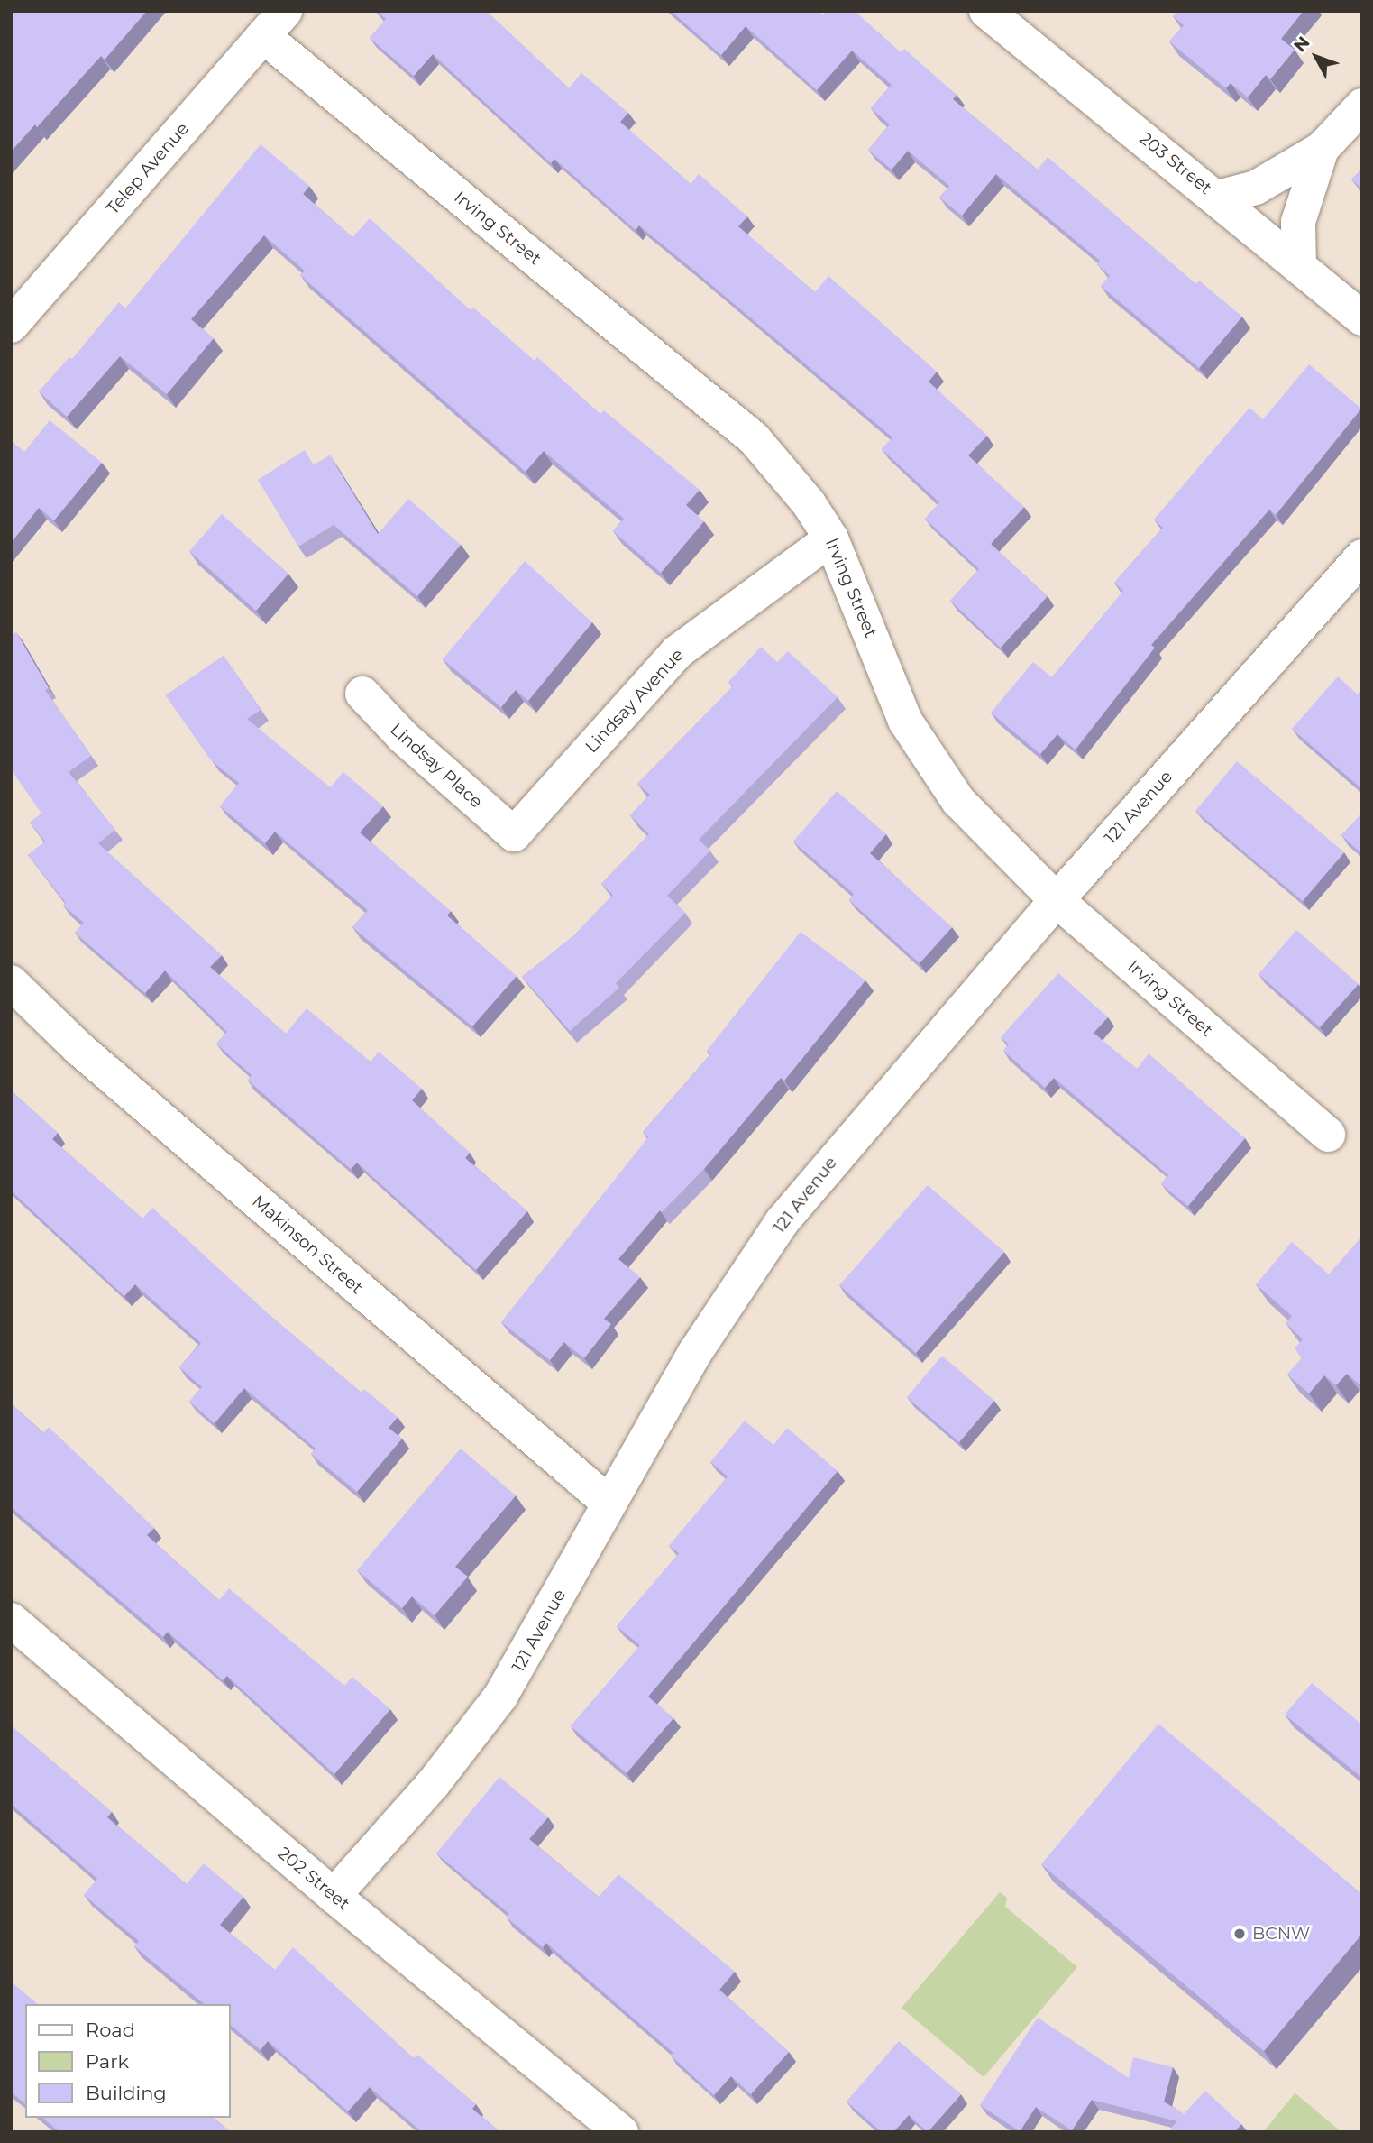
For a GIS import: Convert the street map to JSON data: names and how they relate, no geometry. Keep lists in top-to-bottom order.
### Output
{
  "streets": {
    "street": [
      "203 Street",
      "Telep Avenue",
      "Irving Street",
      "Lindsay Avenue",
      "Lindsay Place",
      "121 Avenue",
      "Makinson Street",
      "202 Street"
    ]
  },
  "crossings": [
    ["Telep Avenue", "Irving Street"],
    ["Irving Street", "Lindsay Avenue"],
    ["Irving Street", "121 Avenue"],
    ["Lindsay Avenue", "Lindsay Place"],
    ["121 Avenue", "Makinson Street"],
    ["121 Avenue", "202 Street"]
  ],
  "places": ["BCNW"],
  "legend": ["Road", "Park", "Building"],
  "north": "top left"
}
